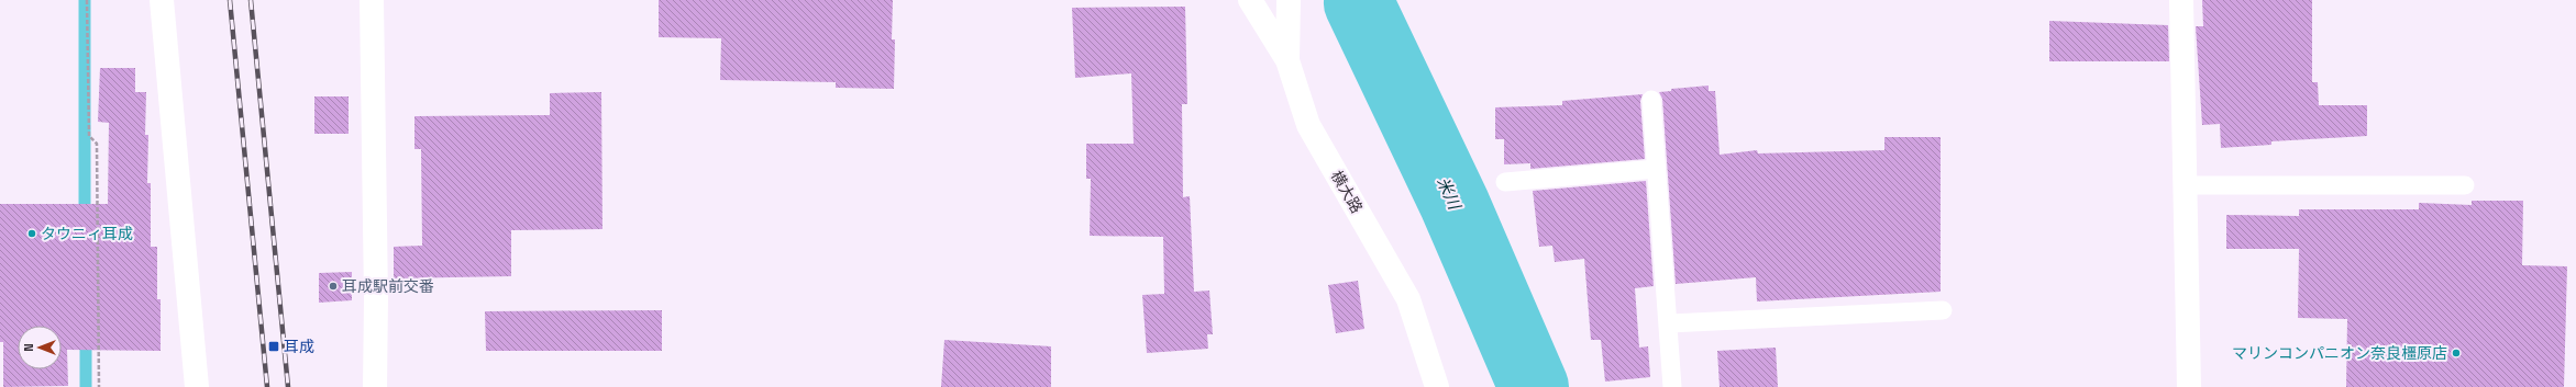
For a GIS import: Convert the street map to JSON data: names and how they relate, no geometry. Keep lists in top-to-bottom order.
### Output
{
  "streets": {
    "street": ["横大路"]
  },
  "water": ["米川"],
  "places": {
    "other": ["タウニィ耳成", "耳成駅前交番", "マリンコンパニオン奈良橿原店"],
    "transit": ["耳成"]
  },
  "north": "left"
}
